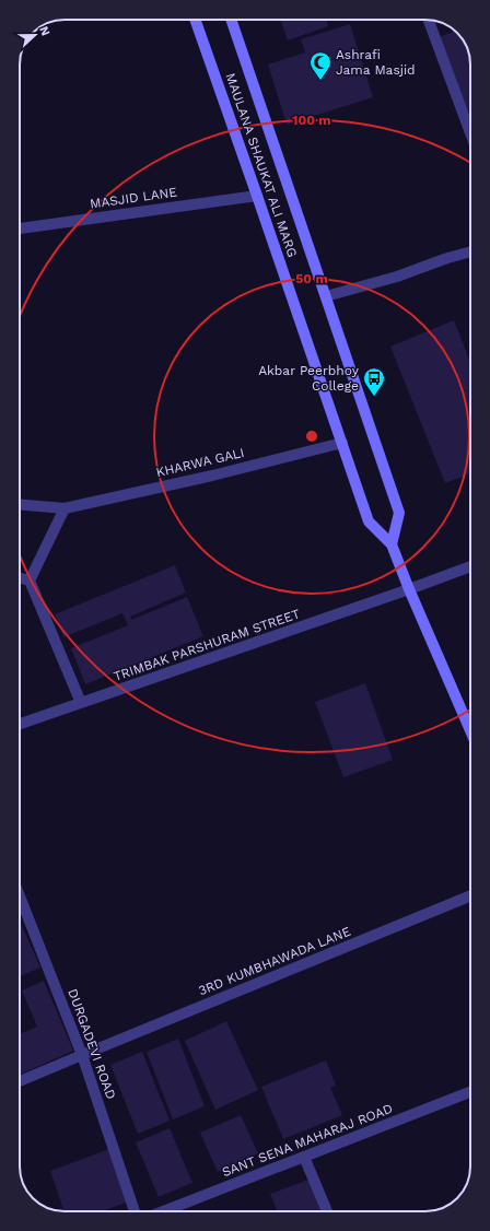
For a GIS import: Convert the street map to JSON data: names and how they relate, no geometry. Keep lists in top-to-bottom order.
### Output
{
  "streets": {
    "main road": ["MAULANA SHAUKAT ALI MARG"],
    "street": [
      "MASJID LANE",
      "KHARWA GALI",
      "TRIMBAK PARSHURAM STREET",
      "3RD KUMBHAWADA LANE",
      "DURGADEVI ROAD",
      "SANT SENA MAHARAJ ROAD"
    ]
  },
  "crossings": [
    ["MAULANA SHAUKAT ALI MARG", "MASJID LANE"],
    ["MAULANA SHAUKAT ALI MARG", "KHARWA GALI"],
    ["MAULANA SHAUKAT ALI MARG", "TRIMBAK PARSHURAM STREET"],
    ["3RD KUMBHAWADA LANE", "DURGADEVI ROAD"]
  ],
  "places": {
    "mosque": ["Ashrafi Jama Masjid"],
    "bus stop": ["Akbar Peerbhoy College"]
  },
  "north": "right",
  "rings": ["100 m", "50 m"]
}
